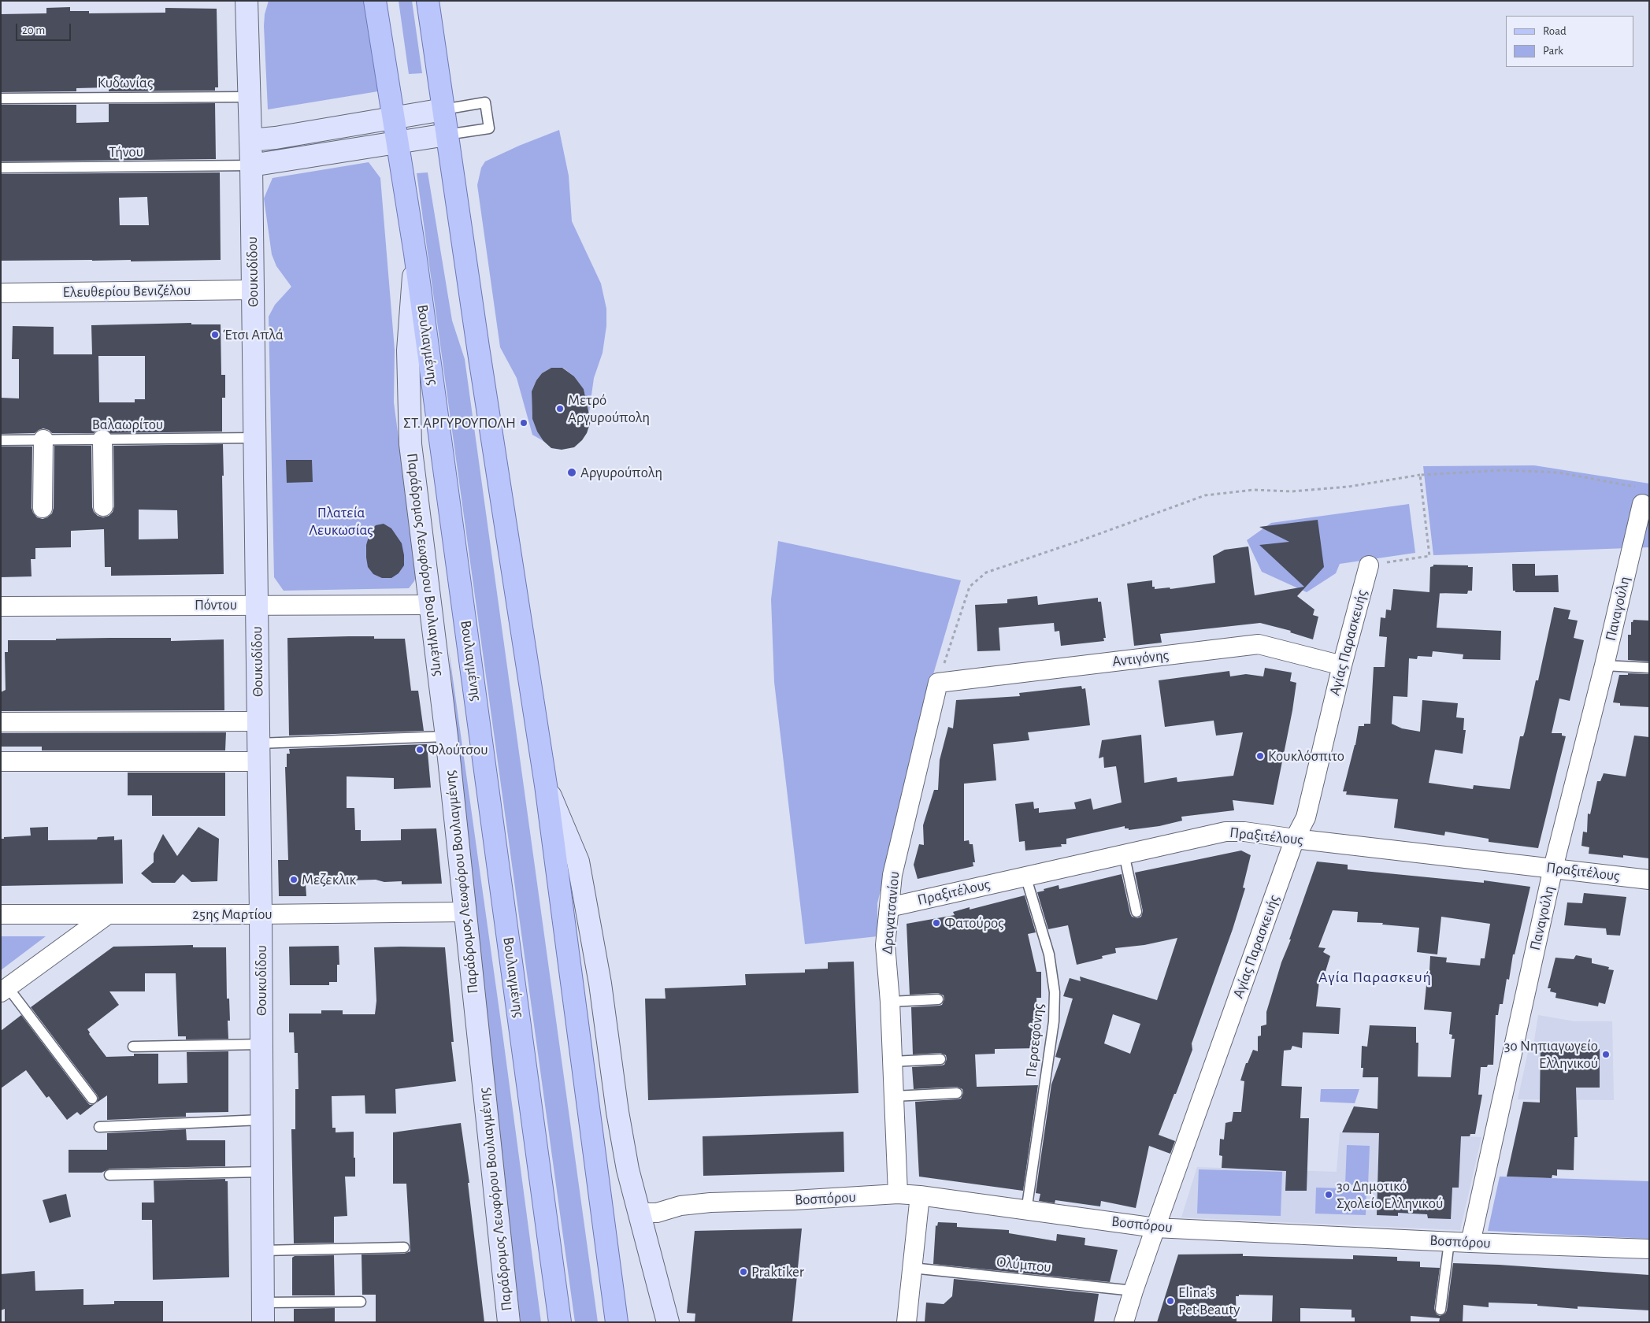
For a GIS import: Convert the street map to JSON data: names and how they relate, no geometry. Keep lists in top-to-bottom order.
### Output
{
  "streets": {
    "main road": ["Βουλιαγμένης"],
    "street": [
      "Θουκυδίδου",
      "Ελευθερίου Βενιζέλου",
      "Παράδρομος Λεωφόρου Βουλιαγμένης",
      "Πόντου",
      "Παναγούλη",
      "Αγίας Παρασκευής",
      "Αντιγόνης",
      "Πραξιτέλους",
      "Δραγατσανίου",
      "25ης Μαρτίου",
      "Βοσπόρου"
    ],
    "lane": [
      "Κυδωνίας",
      "Τήνου",
      "Βαλαωρίτου",
      "Περσεφόνης",
      "Ολύμπου"
    ]
  },
  "crossings": [
    ["Κυδωνίας", "Θουκυδίδου"],
    ["Τήνου", "Θουκυδίδου"],
    ["Θουκυδίδου", "Ελευθερίου Βενιζέλου"],
    ["Θουκυδίδου", "Βαλαωρίτου"],
    ["Θουκυδίδου", "Πόντου"],
    ["Θουκυδίδου", "25ης Μαρτίου"],
    ["Βουλιαγμένης", "Παράδρομος Λεωφόρου Βουλιαγμένης"],
    ["Παράδρομος Λεωφόρου Βουλιαγμένης", "Πόντου"],
    ["Παράδρομος Λεωφόρου Βουλιαγμένης", "25ης Μαρτίου"],
    ["Παναγούλη", "Πραξιτέλους"],
    ["Παναγούλη", "Βοσπόρου"],
    ["Αγίας Παρασκευής", "Αντιγόνης"],
    ["Αγίας Παρασκευής", "Πραξιτέλους"],
    ["Αγίας Παρασκευής", "Βοσπόρου"],
    ["Αγίας Παρασκευής", "Ολύμπου"],
    ["Αντιγόνης", "Δραγατσανίου"],
    ["Πραξιτέλους", "Δραγατσανίου"],
    ["Πραξιτέλους", "Περσεφόνης"],
    ["Δραγατσανίου", "Βοσπόρου"],
    ["Περσεφόνης", "Βοσπόρου"]
  ],
  "districts": ["Αγία Παρασκευή"],
  "parks": ["Πλατεία Λευκωσίας"],
  "places": [
    "Έτσι Απλά",
    "Μετρό Αργυρούπολη",
    "ΣΤ. ΑΡΓΥΡΟΥΠΟΛΗ",
    "Αργυρούπολη",
    "Φλούτσου",
    "Κουκλόσπιτο",
    "Μεζεκλικ",
    "Φατούρος",
    "3ο Νηπιαγωγείο Ελληνικού",
    "3ο Δημοτικό Σχολείο Ελληνικού",
    "Praktiker",
    "Elina's Pet Beauty"
  ],
  "legend": ["Road", "Park"],
  "scale_bar": "20 m"
}
